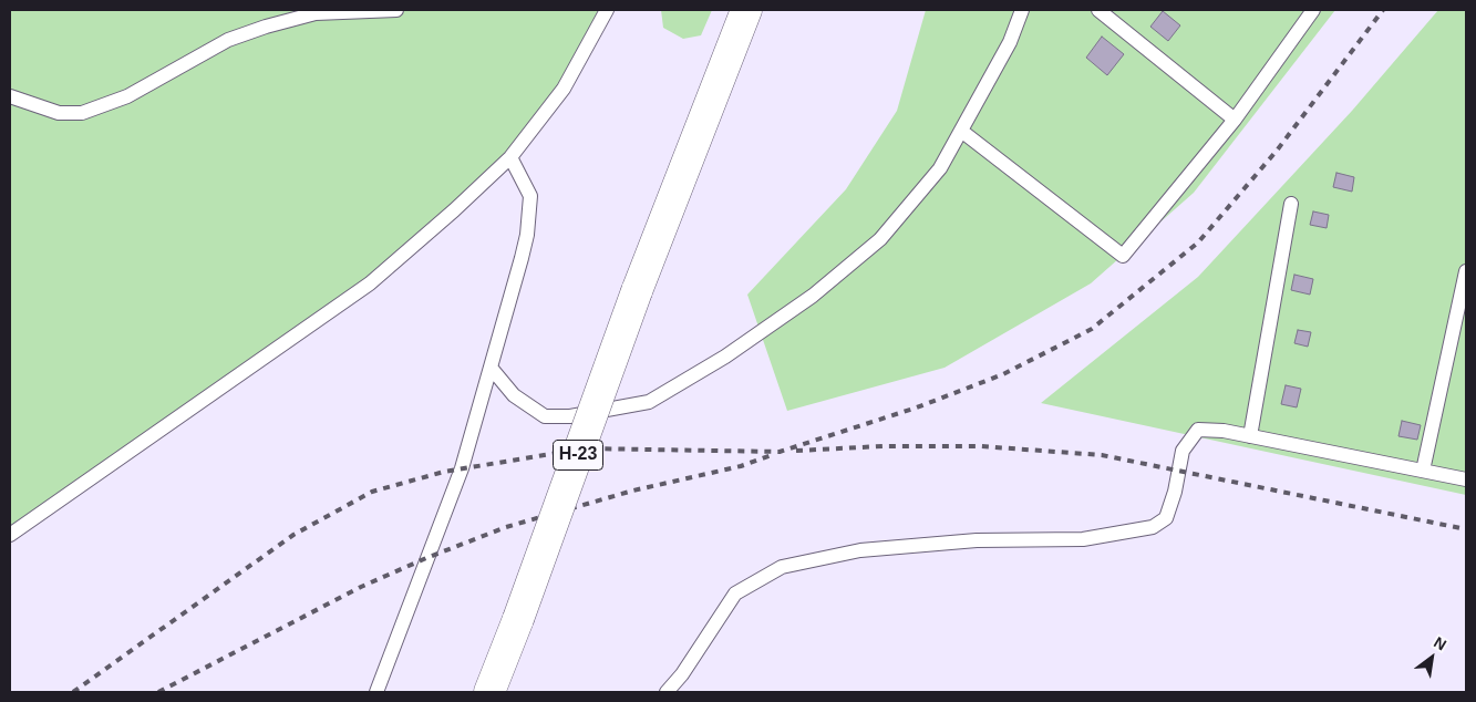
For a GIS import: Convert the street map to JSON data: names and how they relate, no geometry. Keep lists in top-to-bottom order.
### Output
{
  "streets": {
    "main road": ["Н-23"]
  },
  "north": "top right"
}
